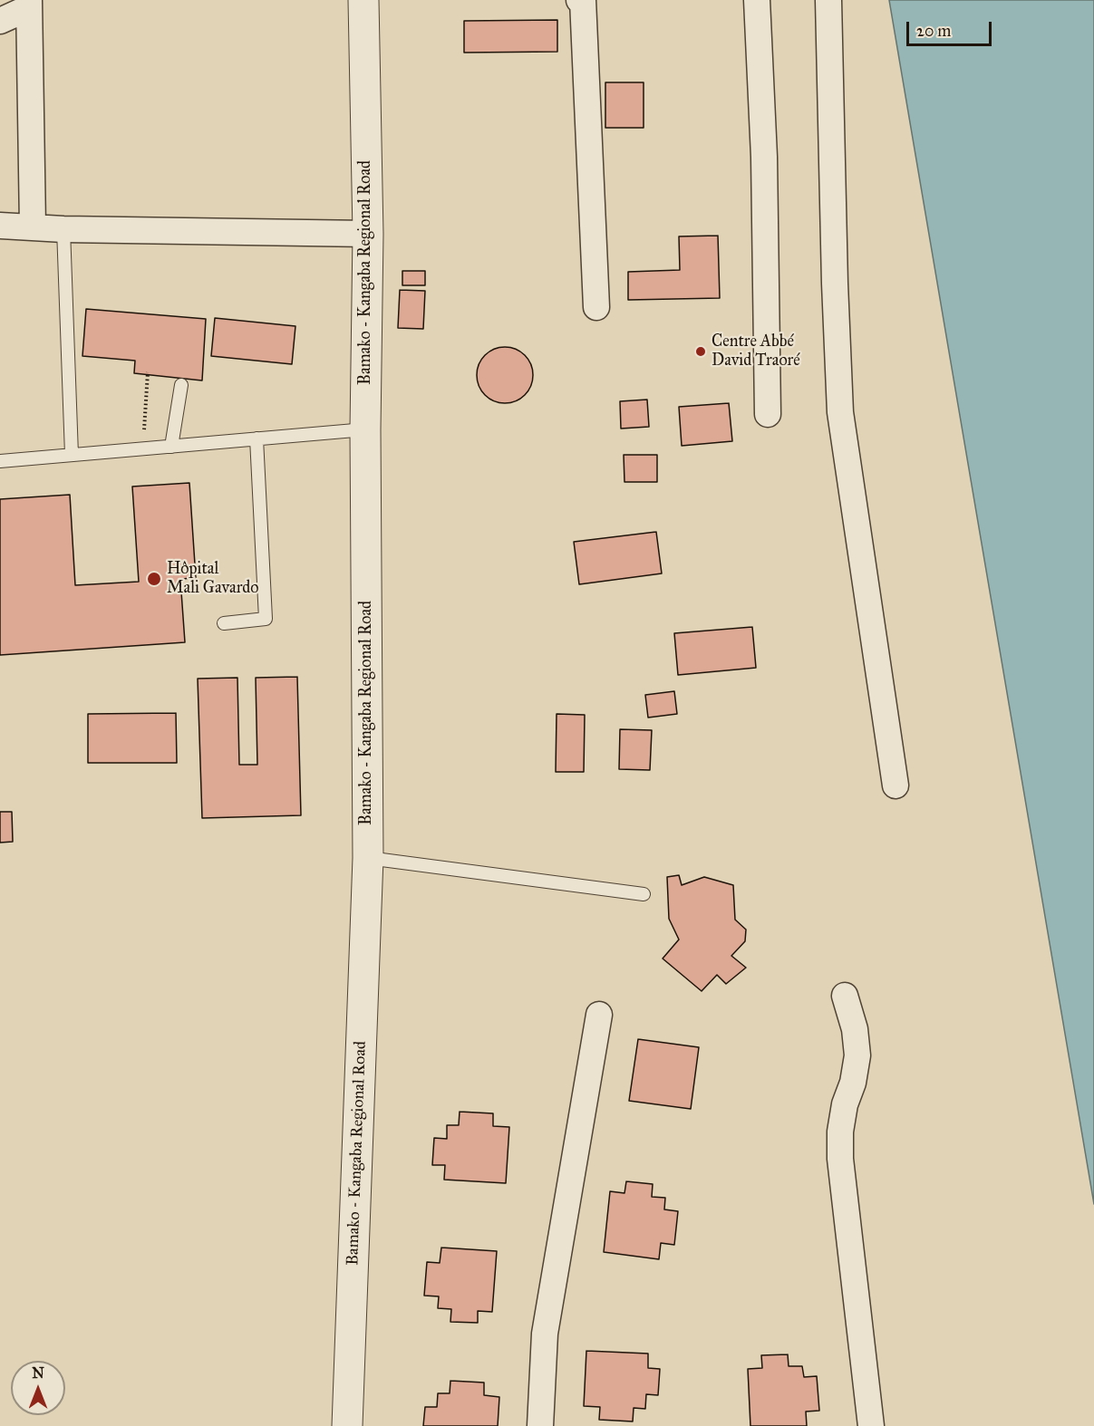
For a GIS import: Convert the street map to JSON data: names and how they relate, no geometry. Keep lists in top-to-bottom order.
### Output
{
  "streets": {
    "street": ["Bamako - Kangaba Regional Road"]
  },
  "places": ["Centre Abbé David Traoré", "Hôpital Mali Gavardo"],
  "scale_bar": "20 m",
  "north": "top"
}
